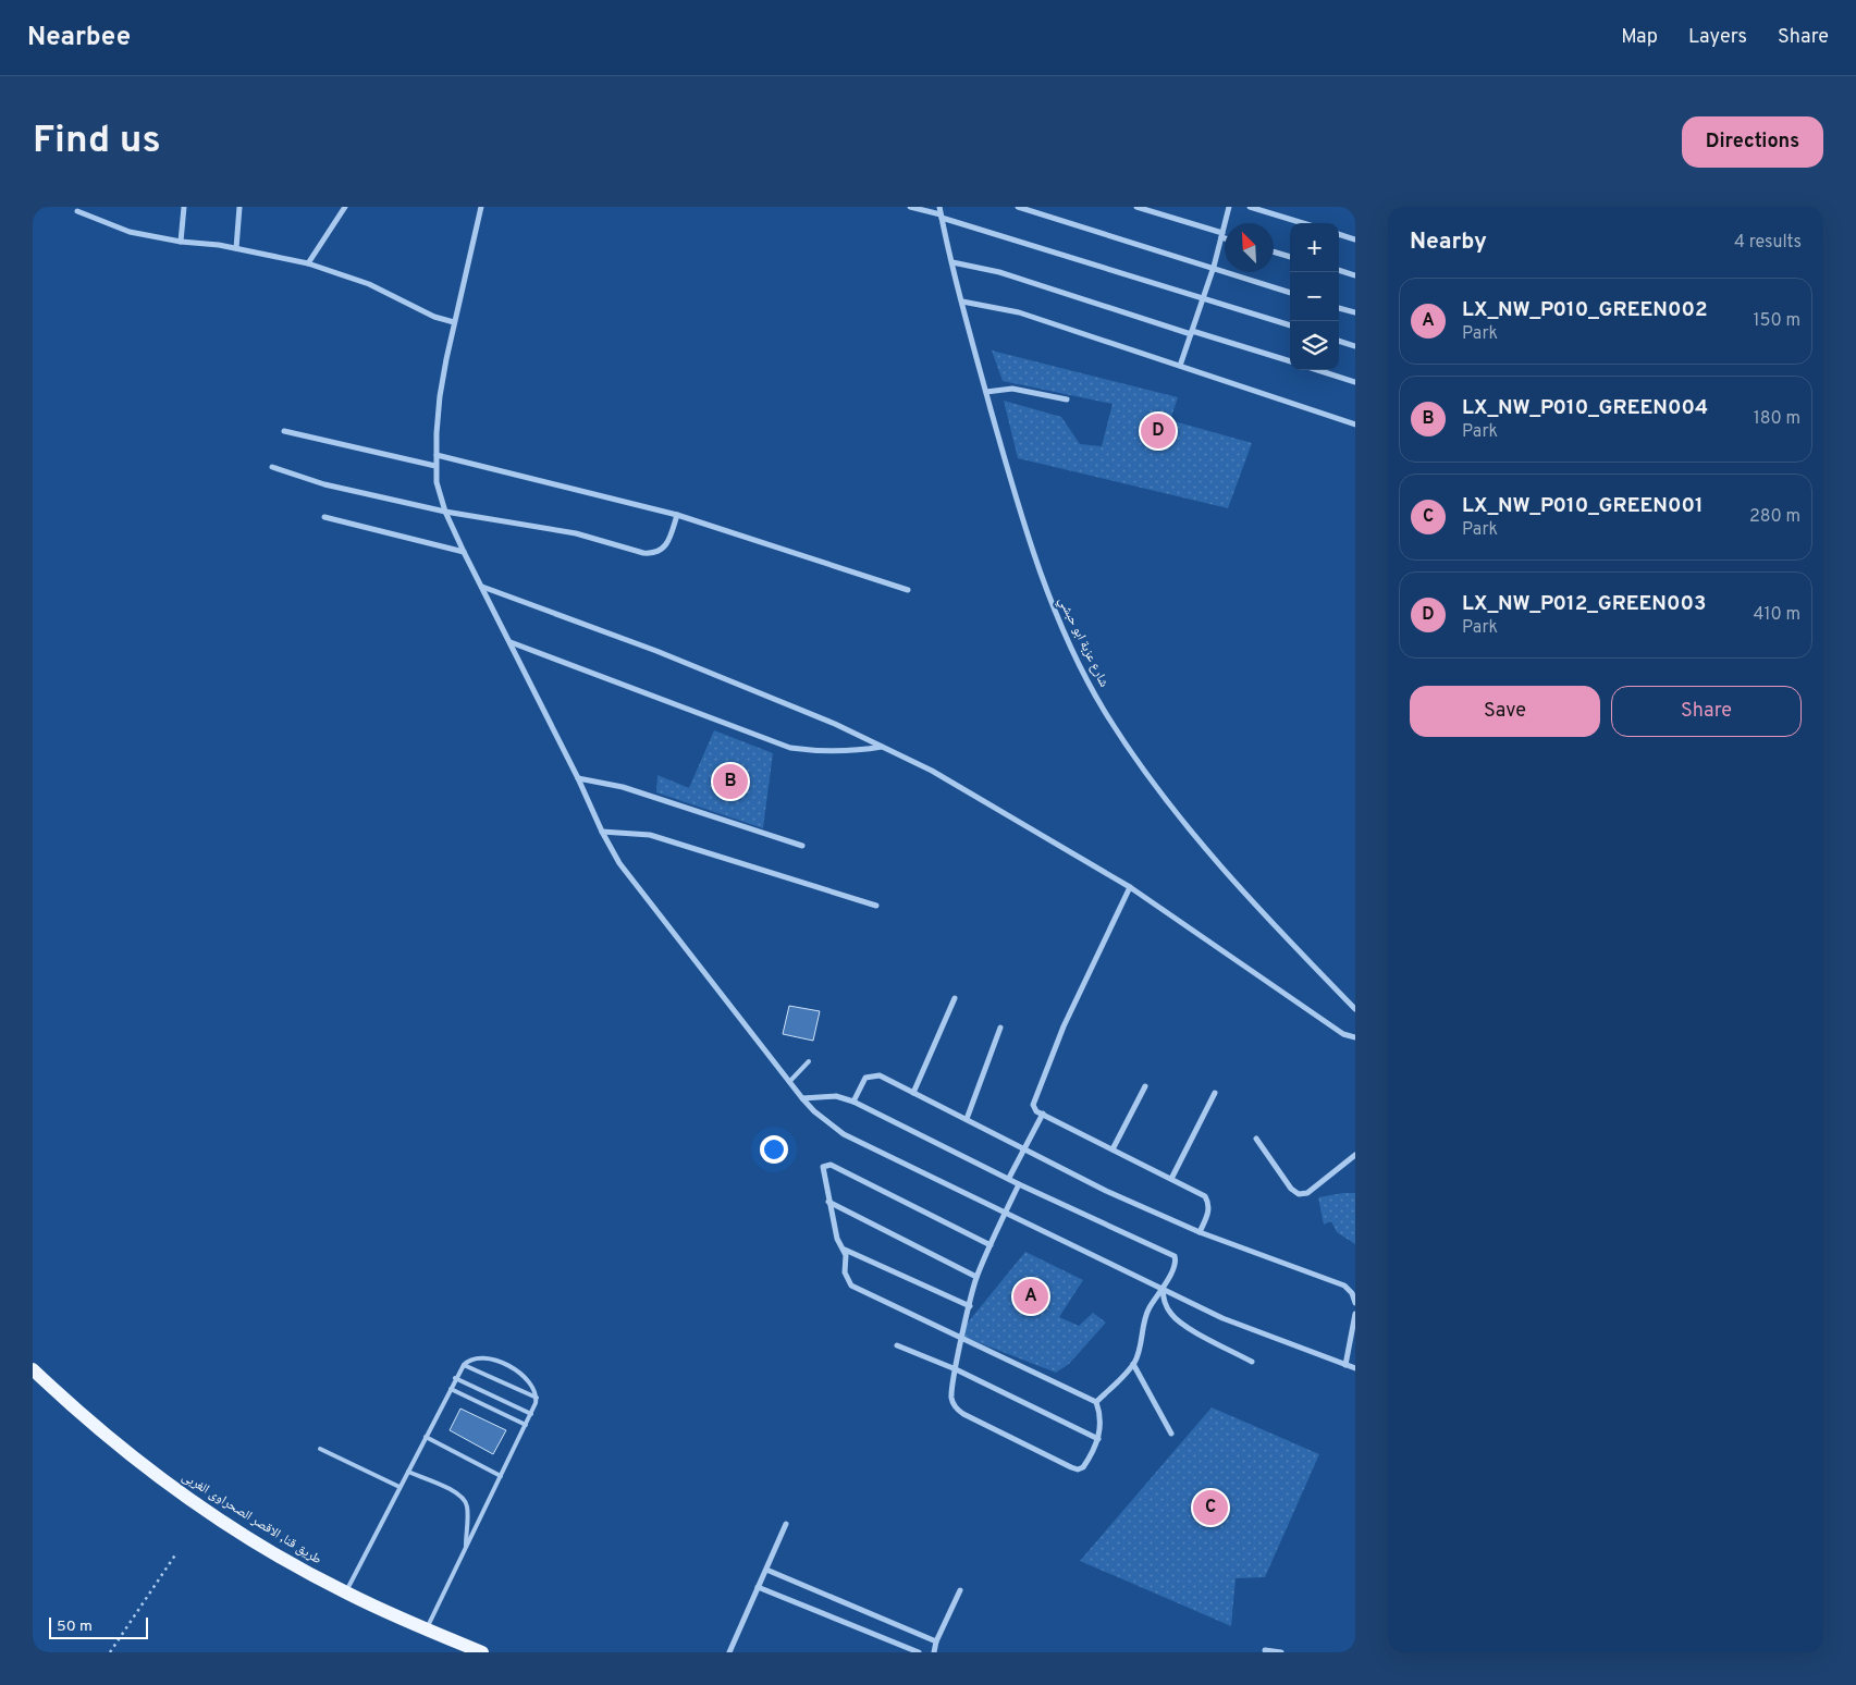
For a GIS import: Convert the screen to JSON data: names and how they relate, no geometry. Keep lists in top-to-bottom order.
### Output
{
  "streets": {
    "main road": ["طريق قنا, الاقصر الصحراوى الغربى"],
    "street": ["شارع عزبة ابو حبشي"]
  },
  "scale_bar": "50 m",
  "north": "top left",
  "page": {
    "header": "Nearbee",
    "nav": ["Map", "Layers", "Share"],
    "buttons": [
      "Directions",
      ["Save", "Share"]
    ],
    "title": "Find us",
    "heading": ["Nearby", "4 results"],
    "map_buttons": ["+", "−"],
    "list": [
      {
        "mark": "A",
        "name": "LX_NW_P010_GREEN002",
        "note": "Park",
        "value": "150 m"
      },
      {
        "mark": "B",
        "name": "LX_NW_P010_GREEN004",
        "note": "Park",
        "value": "180 m"
      },
      {
        "mark": "C",
        "name": "LX_NW_P010_GREEN001",
        "note": "Park",
        "value": "280 m"
      },
      {
        "mark": "D",
        "name": "LX_NW_P012_GREEN003",
        "note": "Park",
        "value": "410 m"
      }
    ],
    "pins": [
      "D",
      "B",
      "A",
      "C"
    ],
    "scale": "50 m"
  }
}
